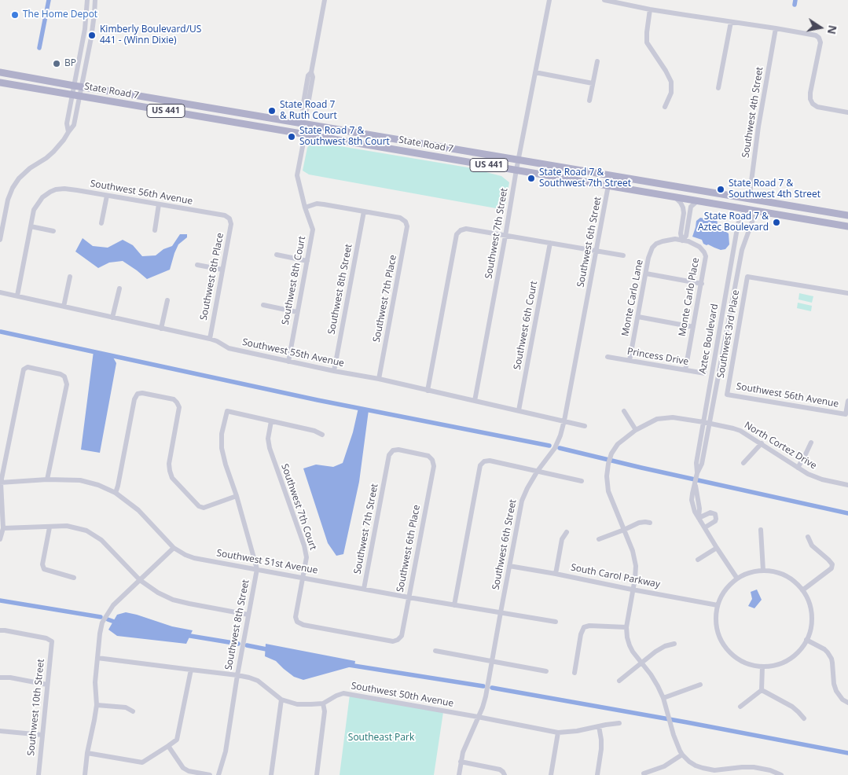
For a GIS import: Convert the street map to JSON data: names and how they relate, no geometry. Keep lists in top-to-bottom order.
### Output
{
  "streets": {
    "main road": ["State Road 7", "US 441"],
    "street": [
      "Southwest 4th Street",
      "Southwest 56th Avenue",
      "Southwest 7th Street",
      "Southwest 6th Street",
      "Southwest 8th Place",
      "Southwest 8th Court",
      "Southwest 8th Street",
      "Monte Carlo Place",
      "Monte Carlo Lane",
      "Southwest 7th Place",
      "Southwest 6th Court",
      "Southwest 3rd Place",
      "Aztec Boulevard",
      "Southwest 55th Avenue",
      "Princess Drive",
      "North Cortez Drive",
      "Southwest 7th Court",
      "Southwest 6th Place",
      "Southwest 51st Avenue",
      "South Carol Parkway",
      "Southwest 50th Avenue",
      "Southwest 10th Street"
    ]
  },
  "crossings": [
    ["State Road 7", "Southwest 4th Street"],
    ["State Road 7", "Southwest 7th Street"],
    ["State Road 7", "Southwest 6th Street"],
    ["State Road 7", "Southwest 8th Court"],
    ["State Road 7", "Aztec Boulevard"],
    ["Southwest 56th Avenue", "Southwest 8th Place"],
    ["Southwest 56th Avenue", "Southwest 3rd Place"],
    ["Southwest 7th Street", "Southwest 55th Avenue"],
    ["Southwest 7th Street", "Southwest 6th Place"],
    ["Southwest 7th Street", "Southwest 51st Avenue"],
    ["Southwest 6th Street", "Southwest 55th Avenue"],
    ["Southwest 6th Street", "Southwest 51st Avenue"],
    ["Southwest 6th Street", "South Carol Parkway"],
    ["Southwest 6th Street", "Southwest 50th Avenue"],
    ["Southwest 8th Place", "Southwest 55th Avenue"],
    ["Southwest 8th Court", "Southwest 55th Avenue"],
    ["Southwest 8th Street", "Southwest 7th Place"],
    ["Southwest 8th Street", "Southwest 55th Avenue"],
    ["Southwest 8th Street", "Southwest 7th Court"],
    ["Southwest 8th Street", "Southwest 51st Avenue"],
    ["Southwest 8th Street", "Southwest 50th Avenue"],
    ["Monte Carlo Place", "Monte Carlo Lane"],
    ["Monte Carlo Place", "Princess Drive"],
    ["Monte Carlo Lane", "Princess Drive"],
    ["Southwest 7th Place", "Southwest 55th Avenue"],
    ["Southwest 6th Court", "Southwest 55th Avenue"],
    ["Aztec Boulevard", "North Cortez Drive"],
    ["Aztec Boulevard", "South Carol Parkway"],
    ["Southwest 7th Court", "Southwest 6th Place"],
    ["Southwest 7th Court", "Southwest 51st Avenue"],
    ["Southwest 6th Place", "Southwest 51st Avenue"]
  ],
  "parks": ["Southeast Park"],
  "places": [
    "The Home Depot",
    "Kimberly Boulevard/US 441 - (Winn Dixie)",
    "BP",
    "State Road 7 & Ruth Court",
    "State Road 7 & Southwest 8th Court",
    "State Road 7 & Southwest 7th Street",
    "State Road 7 & Southwest 4th Street",
    "State Road 7 & Aztec Boulevard"
  ],
  "north": "right"
}
